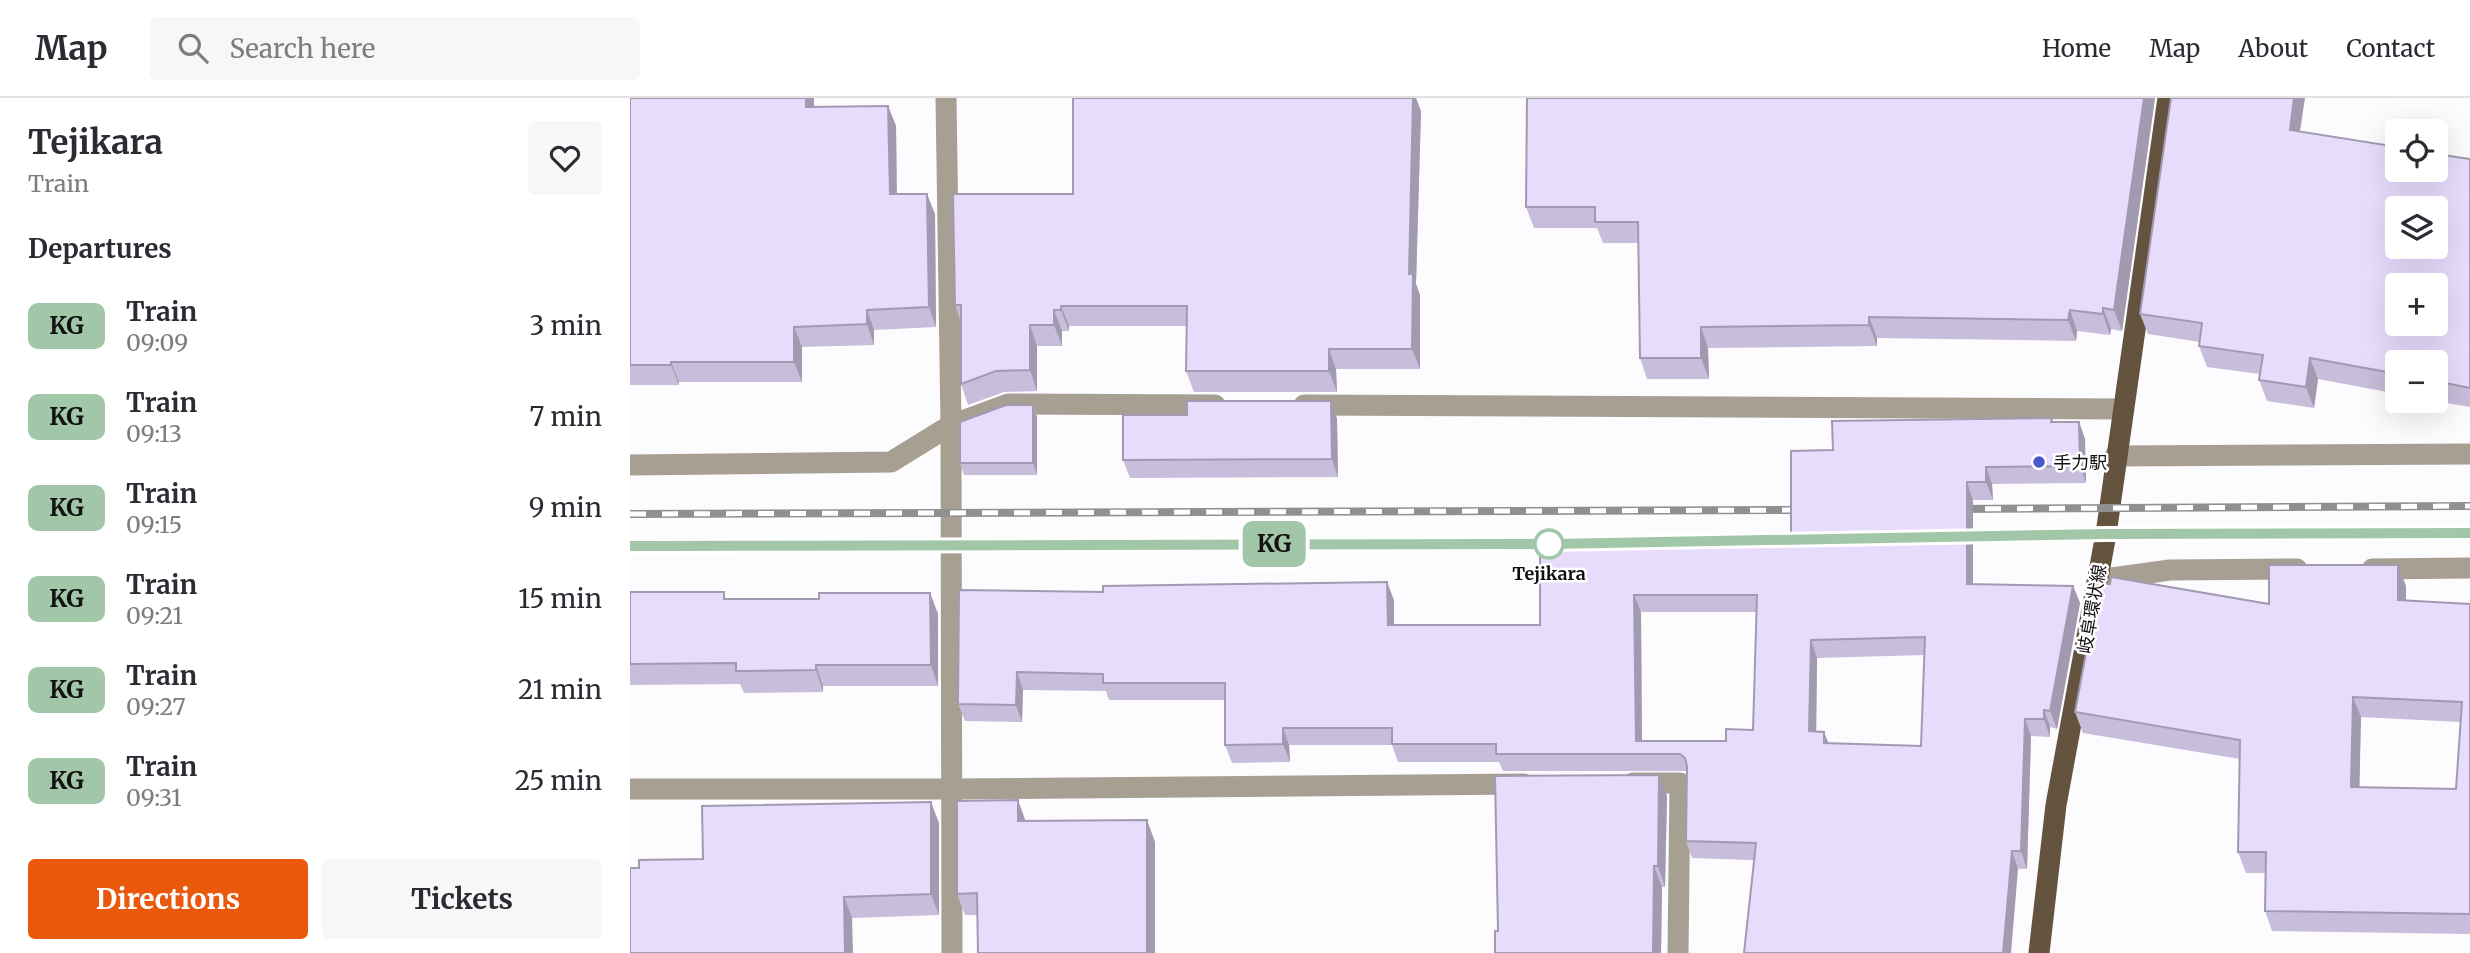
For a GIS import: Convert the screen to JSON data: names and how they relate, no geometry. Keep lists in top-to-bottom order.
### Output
{
  "streets": {
    "main road": ["岐阜環状線"]
  },
  "places": ["手力駅", "Tejikara"],
  "page": {
    "header": "Map",
    "search": "Search here",
    "nav": [
      "Home",
      "Map",
      "About",
      "Contact"
    ],
    "heading": [
      ["Tejikara", "Train"],
      "Departures"
    ],
    "on_map": "KG",
    "map_buttons": ["+", "−"],
    "list": [
      {
        "mark": "KG",
        "name": "Train",
        "note": "09:09",
        "value": "3 min"
      },
      {
        "mark": "KG",
        "name": "Train",
        "note": "09:13",
        "value": "7 min"
      },
      {
        "mark": "KG",
        "name": "Train",
        "note": "09:15",
        "value": "9 min"
      },
      {
        "mark": "KG",
        "name": "Train",
        "note": "09:21",
        "value": "15 min"
      },
      {
        "mark": "KG",
        "name": "Train",
        "note": "09:27",
        "value": "21 min"
      },
      {
        "mark": "KG",
        "name": "Train",
        "note": "09:31",
        "value": "25 min"
      }
    ],
    "buttons": ["Directions", "Tickets"]
  }
}
